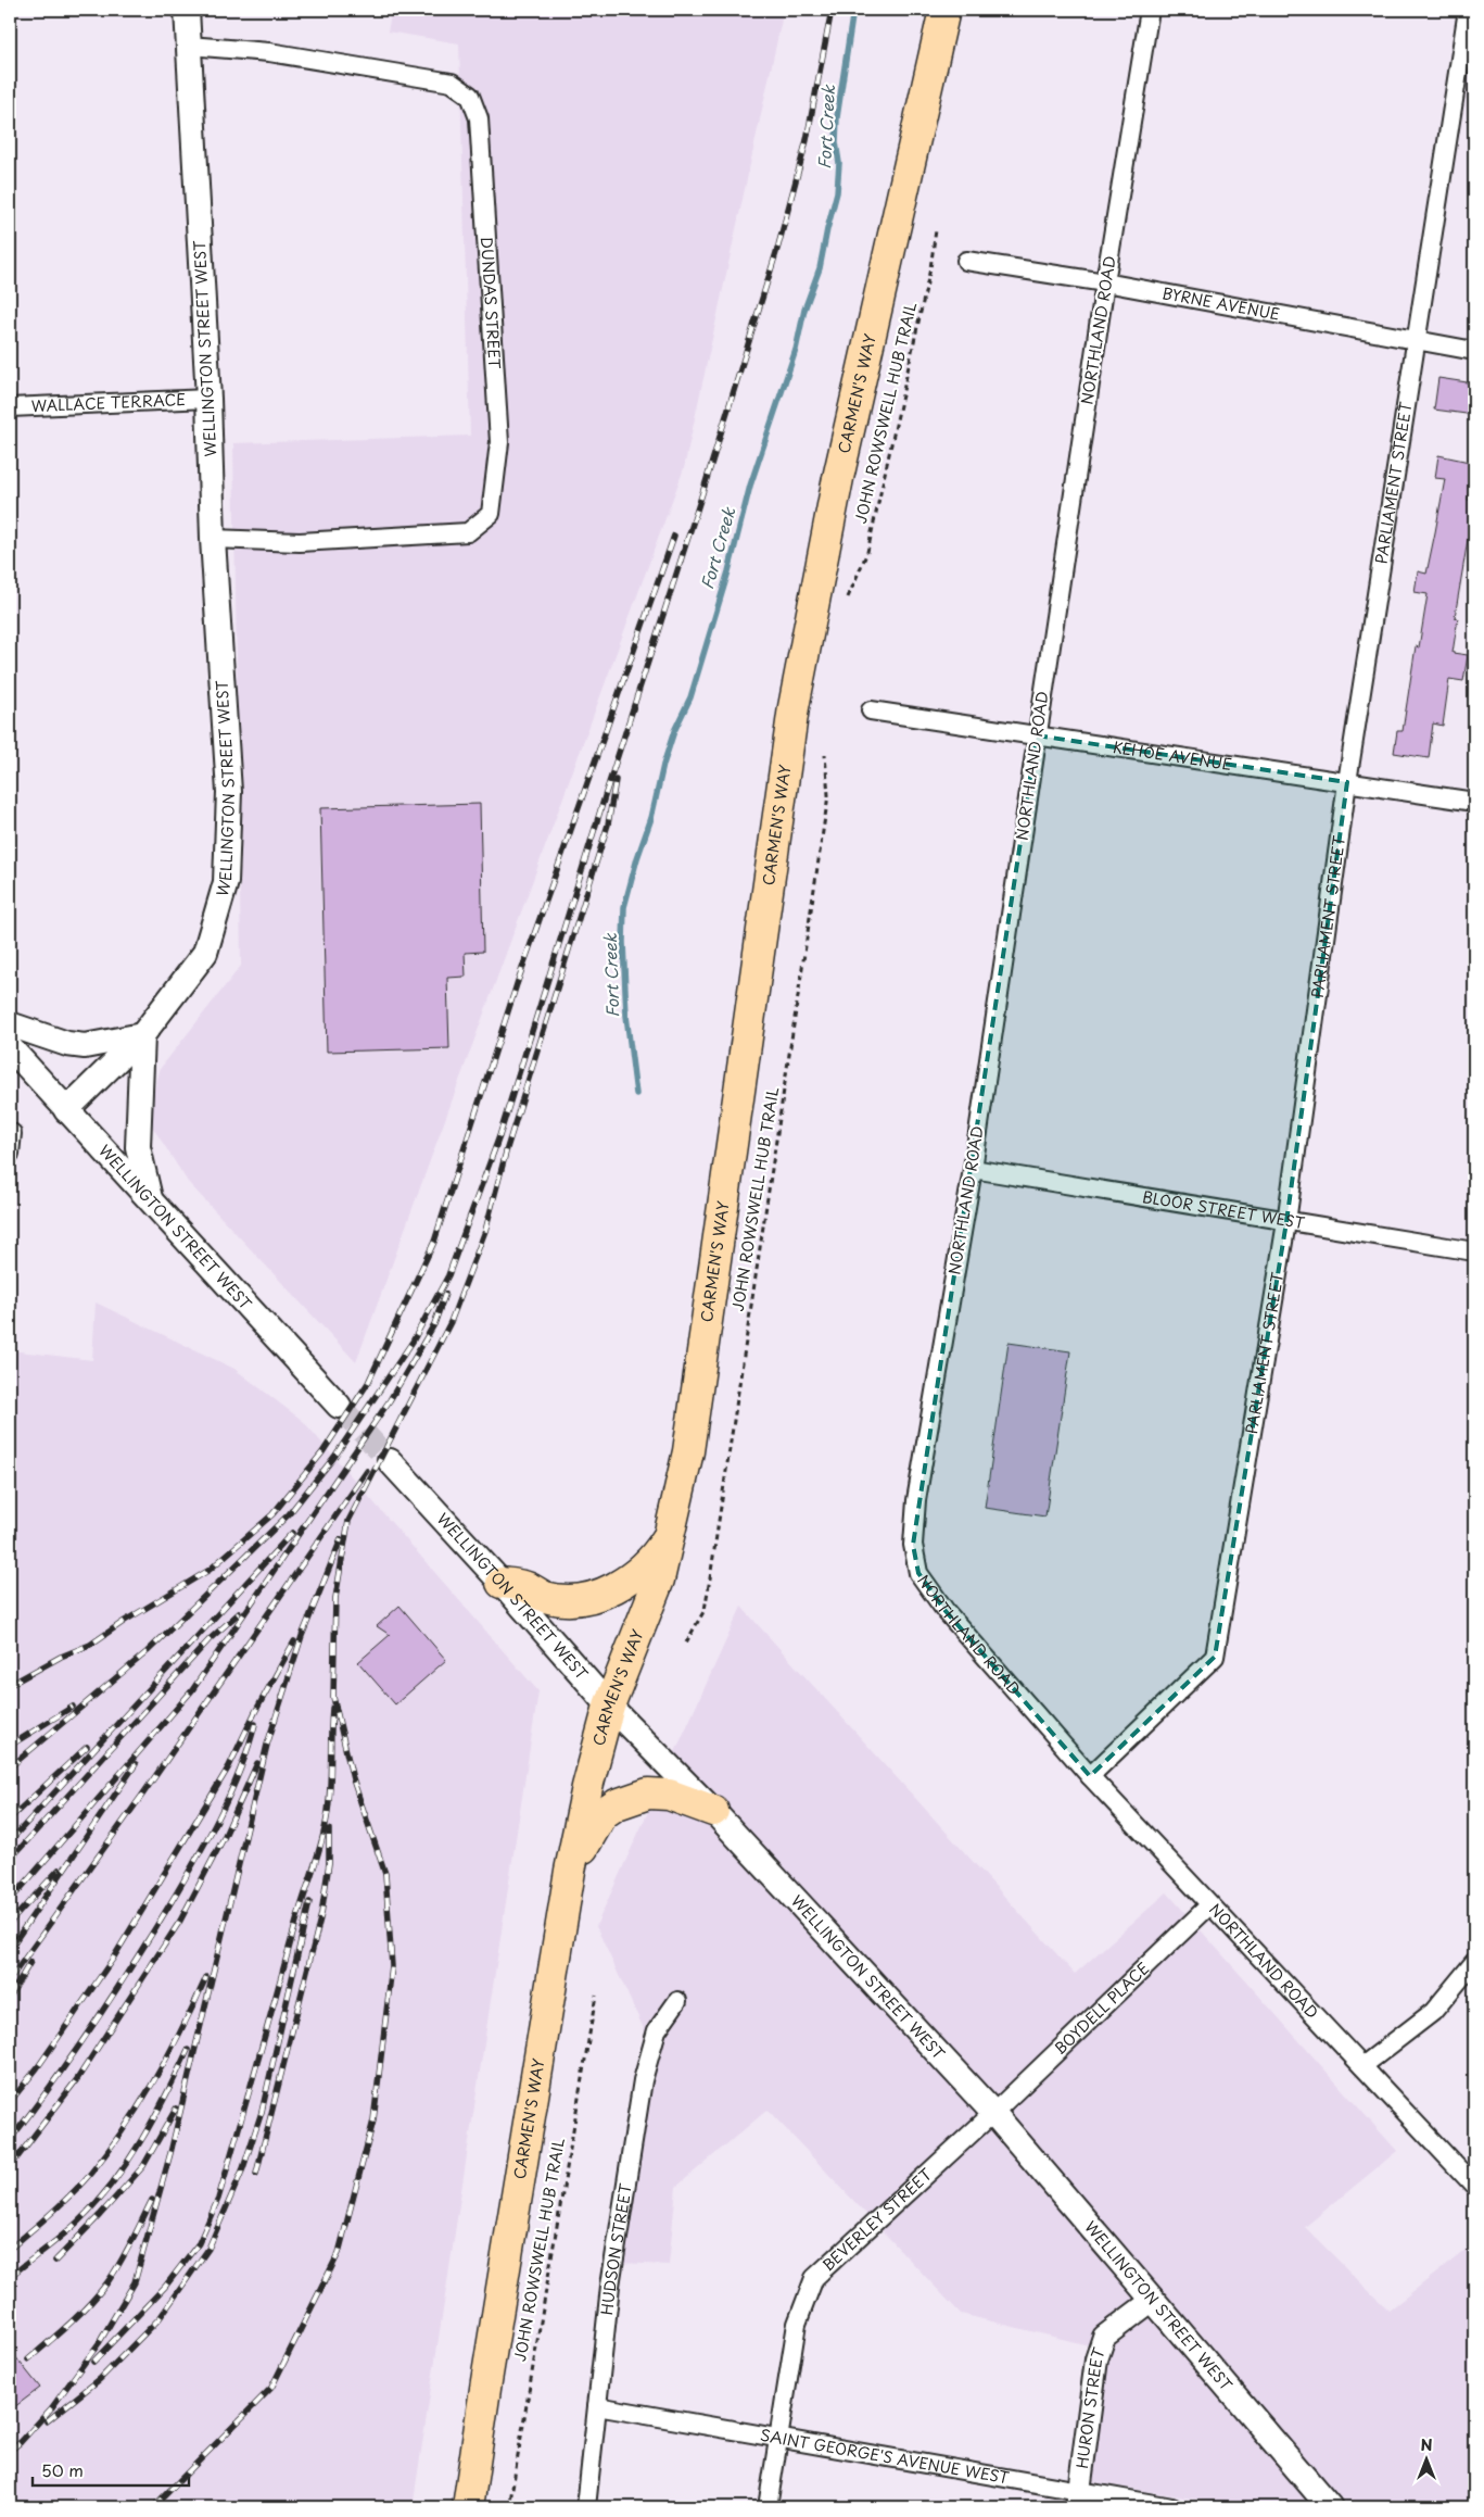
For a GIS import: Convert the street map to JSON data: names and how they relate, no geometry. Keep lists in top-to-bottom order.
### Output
{
  "streets": {
    "highway": ["CARMEN'S WAY"],
    "main road": ["WELLINGTON STREET WEST"],
    "street": [
      "DUNDAS STREET",
      "BYRNE AVENUE",
      "NORTHLAND ROAD",
      "WALLACE TERRACE",
      "PARLIAMENT STREET",
      "KEHOE AVENUE",
      "BLOOR STREET WEST",
      "BOYDELL PLACE",
      "BEVERLEY STREET",
      "HUDSON STREET",
      "HURON STREET",
      "SAINT GEORGE'S AVENUE WEST"
    ],
    "path": ["JOHN ROWSWELL HUB TRAIL"]
  },
  "crossings": [
    ["DUNDAS STREET", "WELLINGTON STREET WEST"],
    ["BYRNE AVENUE", "NORTHLAND ROAD"],
    ["BYRNE AVENUE", "PARLIAMENT STREET"],
    ["NORTHLAND ROAD", "PARLIAMENT STREET"],
    ["NORTHLAND ROAD", "KEHOE AVENUE"],
    ["NORTHLAND ROAD", "BLOOR STREET WEST"],
    ["NORTHLAND ROAD", "BOYDELL PLACE"],
    ["WELLINGTON STREET WEST", "CARMEN'S WAY"],
    ["WELLINGTON STREET WEST", "WALLACE TERRACE"],
    ["WELLINGTON STREET WEST", "BOYDELL PLACE"],
    ["WELLINGTON STREET WEST", "BEVERLEY STREET"],
    ["WELLINGTON STREET WEST", "HURON STREET"],
    ["PARLIAMENT STREET", "KEHOE AVENUE"],
    ["PARLIAMENT STREET", "BLOOR STREET WEST"],
    ["BOYDELL PLACE", "BEVERLEY STREET"],
    ["BEVERLEY STREET", "SAINT GEORGE'S AVENUE WEST"],
    ["HUDSON STREET", "SAINT GEORGE'S AVENUE WEST"],
    ["HURON STREET", "SAINT GEORGE'S AVENUE WEST"]
  ],
  "water": ["Fort Creek"],
  "scale_bar": "50 m",
  "north": "top"
}
